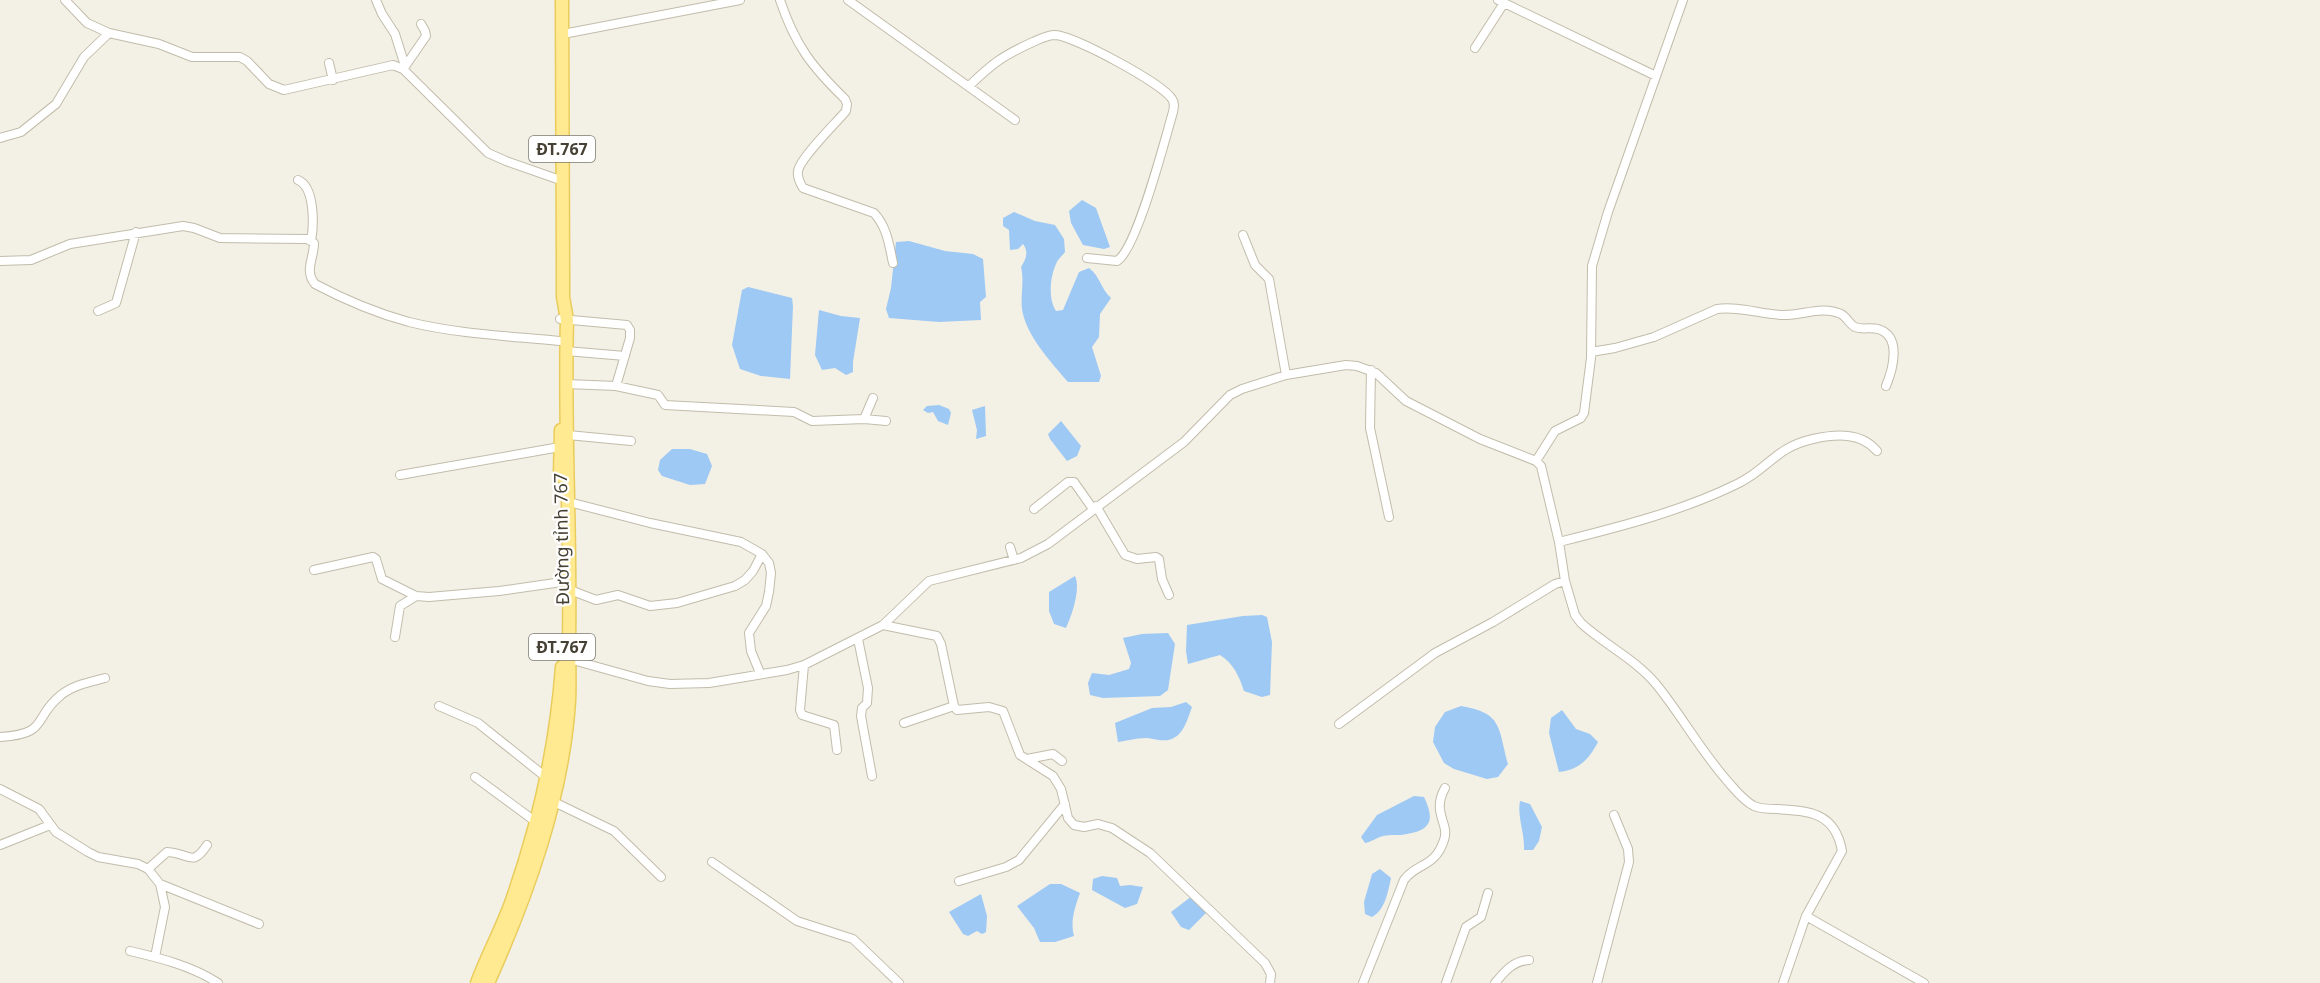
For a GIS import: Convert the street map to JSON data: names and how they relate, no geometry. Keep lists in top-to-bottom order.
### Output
{
  "streets": {
    "main road": ["ĐT.767", "Đường tỉnh 767"]
  }
}
